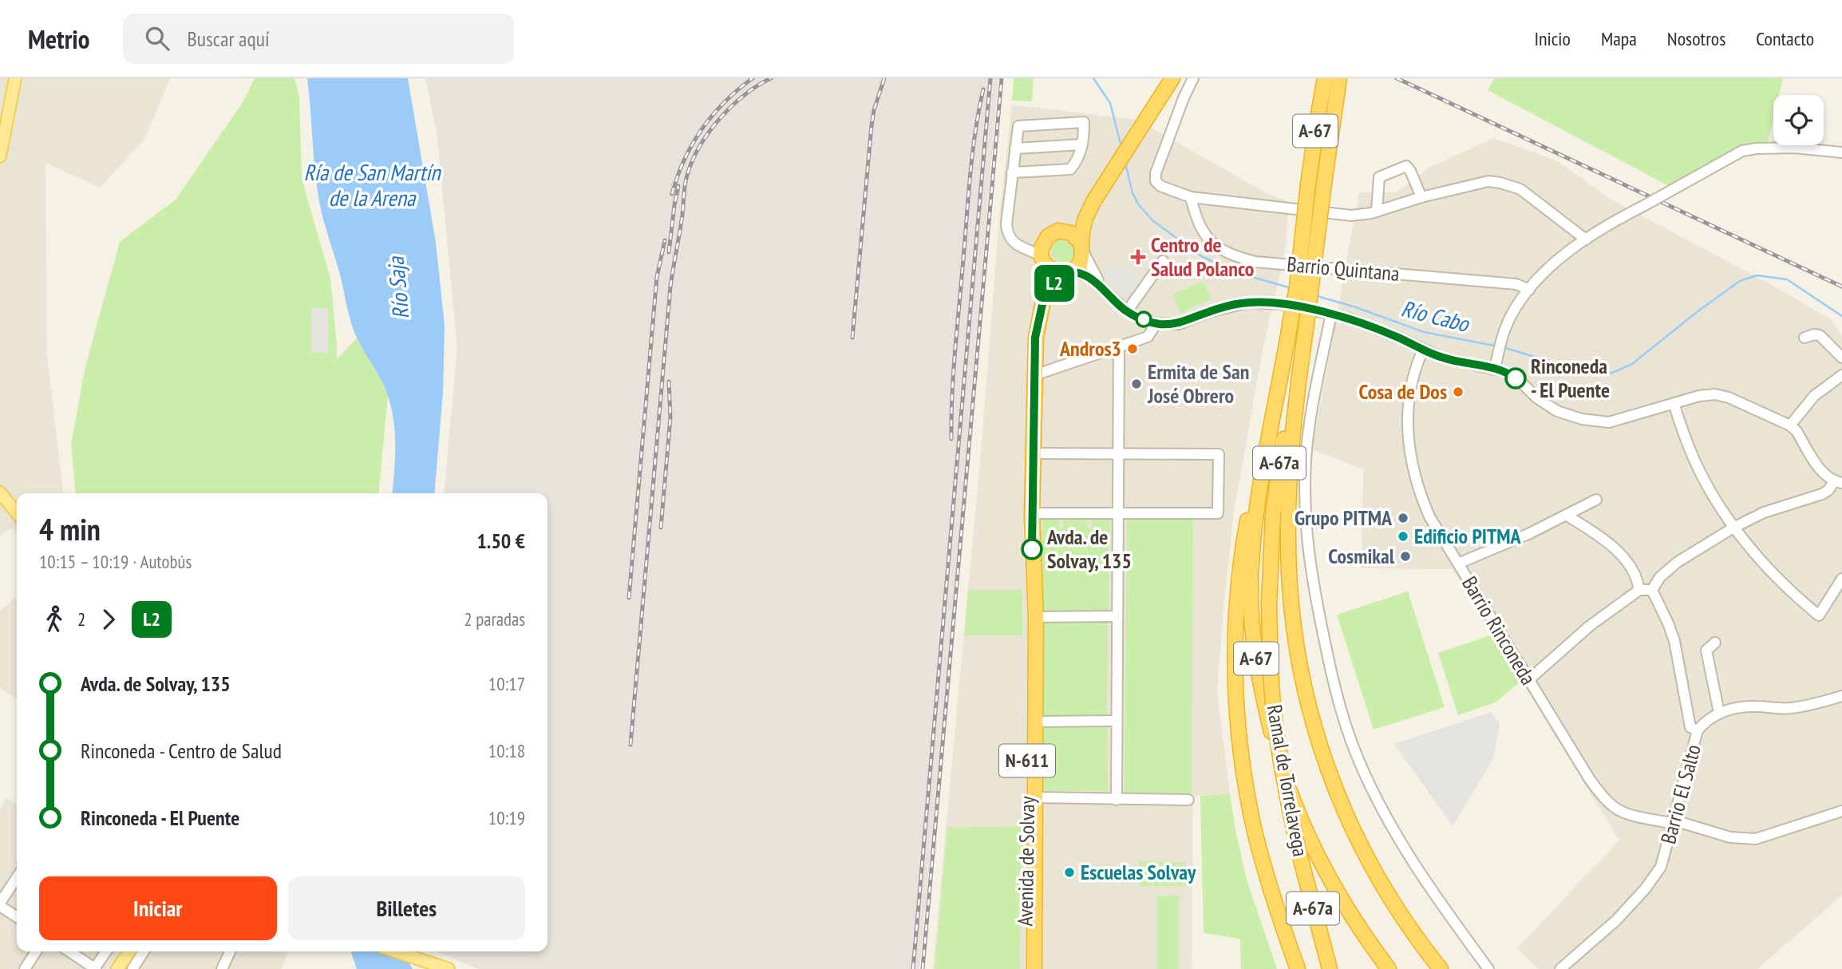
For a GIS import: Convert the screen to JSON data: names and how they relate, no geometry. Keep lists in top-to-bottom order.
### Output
{
  "streets": {
    "highway": [
      "A-67",
      "A-67a",
      "N-611",
      "Ramal de Torrelavega",
      "Avenida de Solvay"
    ],
    "street": ["Barrio Quintana", "Barrio Rinconeda", "Barrio El Salto"]
  },
  "crossings": [
    ["A-67", "Ramal de Torrelavega"],
    ["Barrio Rinconeda", "Barrio El Salto"],
    ["N-611", "Avenida de Solvay"]
  ],
  "water": ["Ría de San Martín de la Arena", "Río Saja", "Río Cabo"],
  "places": {
    "health": ["Centro de Salud Polanco"],
    "other": [
      "Andros3",
      "Rinconeda - El Puente",
      "Ermita de San José Obrero",
      "Cosa de Dos",
      "Grupo PITMA",
      "Edificio PITMA",
      "Avda. de Solvay, 135",
      "Cosmikal",
      "Escuelas Solvay"
    ]
  },
  "lines": ["bus line L2"],
  "page": {
    "header": "Metrio",
    "search": "Buscar aquí",
    "nav": [
      "Inicio",
      "Mapa",
      "Nosotros",
      "Contacto"
    ],
    "on_map": "L2",
    "heading": ["4 min", "10:15 – 10:19 · Autobús", "1.50 €"],
    "legs": ["2", "L2", "2 paradas"],
    "list": [
      {
        "name": "Avda. de Solvay, 135",
        "value": "10:17"
      },
      {
        "name": "Rinconeda - Centro de Salud",
        "value": "10:18"
      },
      {
        "name": "Rinconeda - El Puente",
        "value": "10:19"
      }
    ],
    "buttons": ["Iniciar", "Billetes"]
  }
}
